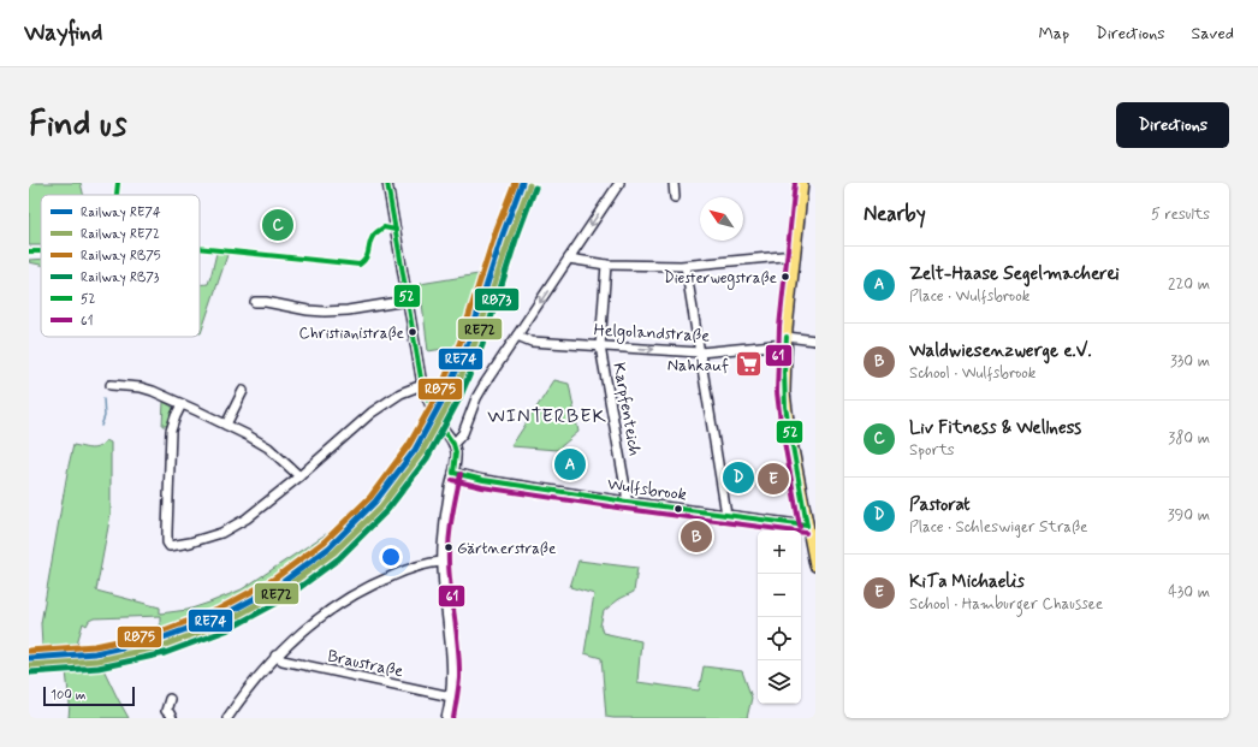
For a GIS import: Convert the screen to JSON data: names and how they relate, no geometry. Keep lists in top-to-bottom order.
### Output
{
  "streets": {
    "street": [
      "Helgolandstraße",
      "Karpfenteich",
      "Wulfsbrook",
      "Braustraße"
    ]
  },
  "crossings": [
    ["Helgolandstraße", "Karpfenteich"],
    ["Karpfenteich", "Wulfsbrook"]
  ],
  "one_way": ["Helgolandstraße"],
  "districts": ["WINTERBEK"],
  "places": {
    "other": ["Diesterwegstraße", "Christianistraße", "Gärtnerstraße"],
    "supermarket": ["Nahkauf"]
  },
  "lines": [
    "rail line RE74",
    "rail line RB75",
    "transit line 52",
    "transit line 61",
    "rail line RE72",
    "rail line RB73"
  ],
  "legend": [
    "Railway RE74",
    "Railway RE72",
    "Railway RB75",
    "Railway RB73",
    "52",
    "61"
  ],
  "scale_bar": "100 m",
  "north": "top left",
  "page": {
    "header": "Wayfind",
    "nav": ["Map", "Directions", "Saved"],
    "buttons": "Directions",
    "title": "Find us",
    "heading": ["Nearby", "5 results"],
    "pins": [
      "C",
      "A",
      "D",
      "E",
      "B"
    ],
    "list": [
      {
        "mark": "A",
        "name": "Zelt-Haase Segelmacherei",
        "note": "Place · Wulfsbrook",
        "value": "220 m"
      },
      {
        "mark": "B",
        "name": "Waldwiesenzwerge e.V.",
        "note": "School · Wulfsbrook",
        "value": "330 m"
      },
      {
        "mark": "C",
        "name": "Liv Fitness & Wellness",
        "note": "Sports",
        "value": "380 m"
      },
      {
        "mark": "D",
        "name": "Pastorat",
        "note": "Place · Schleswiger Straße",
        "value": "390 m"
      },
      {
        "mark": "E",
        "name": "KiTa Michaelis",
        "note": "School · Hamburger Chaussee",
        "value": "430 m"
      }
    ],
    "map_buttons": ["+", "−"],
    "scale": "100 m"
  }
}
